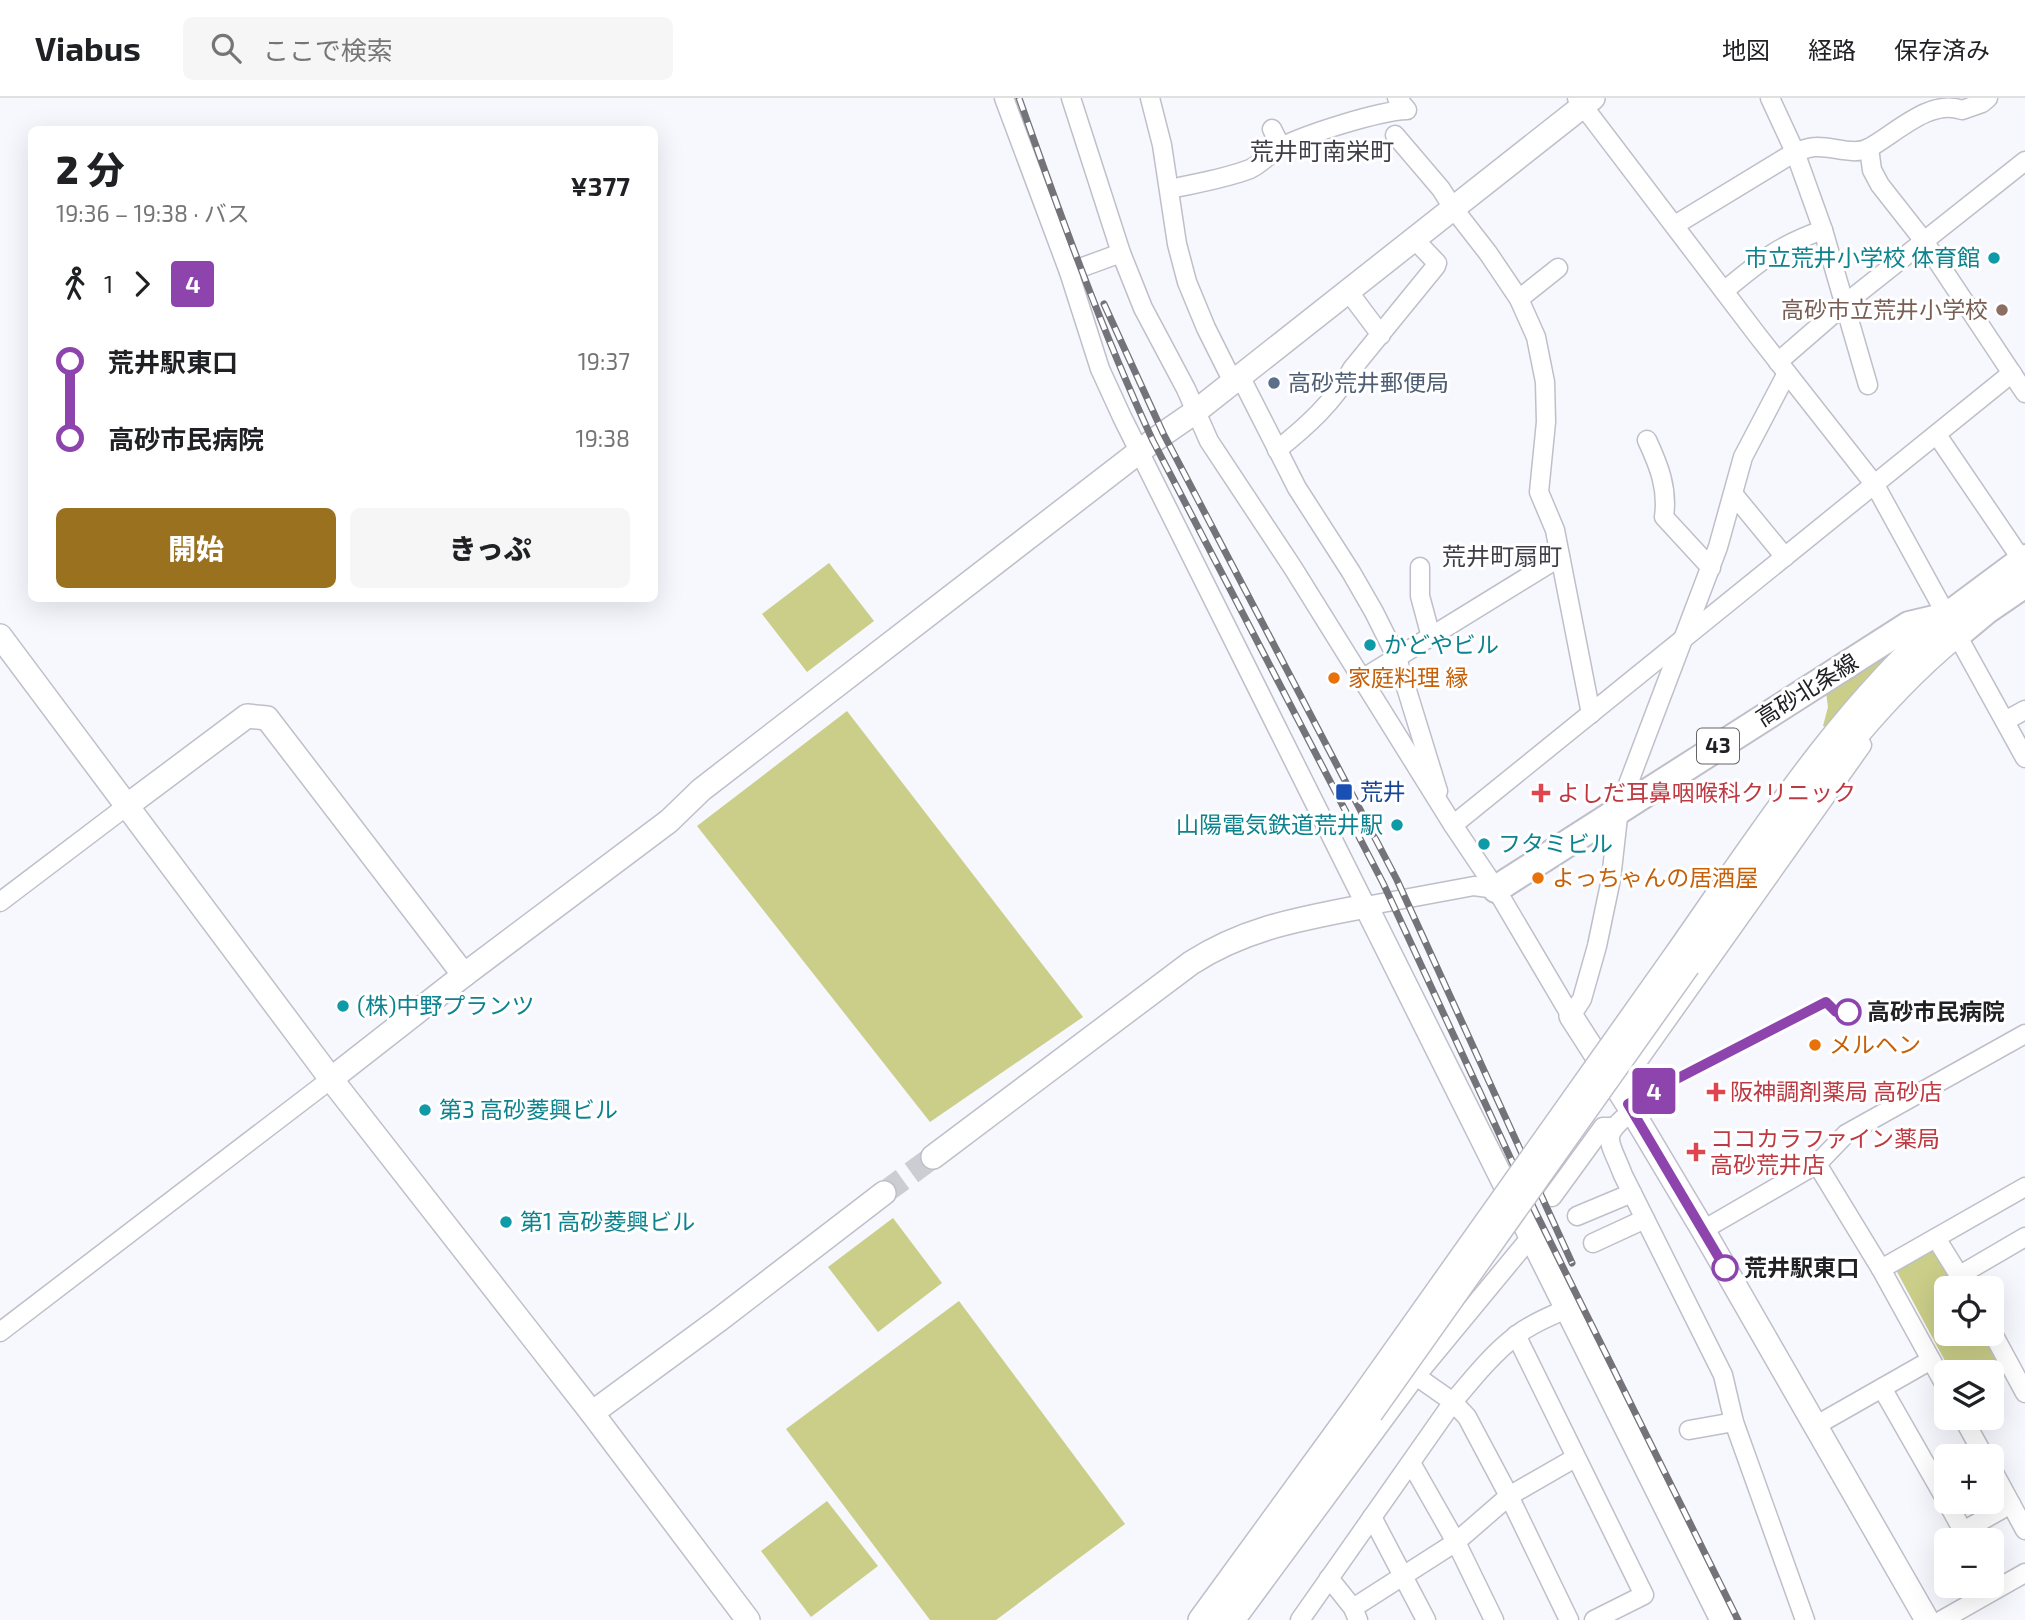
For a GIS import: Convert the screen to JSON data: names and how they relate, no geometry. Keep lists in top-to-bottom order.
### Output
{
  "streets": {
    "main road": ["高砂北条線", "43"]
  },
  "districts": ["荒井町南栄町", "荒井町扇町"],
  "places": {
    "other": [
      "市立荒井小学校 体育館",
      "高砂市立荒井小学校",
      "高砂荒井郵便局",
      "かどやビル",
      "家庭料理 縁",
      "山陽電気鉄道荒井駅",
      "フタミビル",
      "よっちゃんの居酒屋",
      "(株)中野プランツ",
      "高砂市民病院",
      "メルヘン",
      "第3 高砂菱興ビル",
      "第1 高砂菱興ビル",
      "荒井駅東口"
    ],
    "transit": ["荒井"],
    "health": ["よしだ耳鼻咽喉科クリニック", "阪神調剤薬局 高砂店", "ココカラファイン薬局 高砂荒井店"]
  },
  "lines": ["bus line 4"],
  "page": {
    "header": "Viabus",
    "search": "ここで検索",
    "nav": ["地図", "経路", "保存済み"],
    "on_map": "4",
    "heading": ["2 分", "19:36 – 19:38 · バス", "¥377"],
    "legs": ["1", "4"],
    "list": [
      {
        "name": "荒井駅東口",
        "value": "19:37"
      },
      {
        "name": "高砂市民病院",
        "value": "19:38"
      }
    ],
    "buttons": ["開始", "きっぷ"],
    "map_buttons": ["+", "−"]
  }
}
